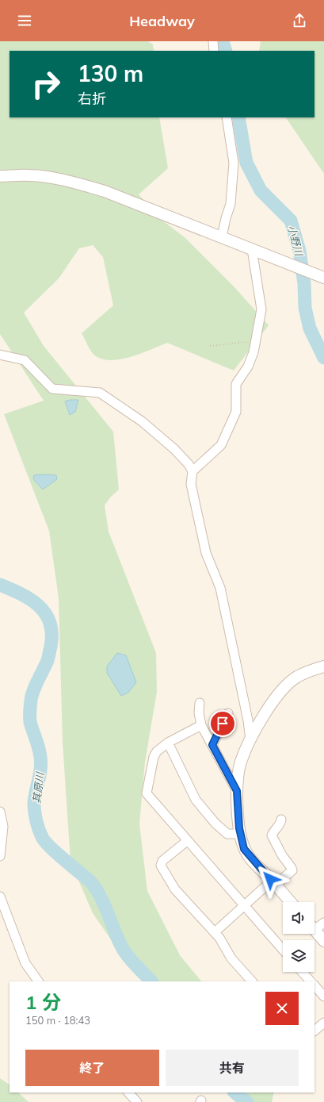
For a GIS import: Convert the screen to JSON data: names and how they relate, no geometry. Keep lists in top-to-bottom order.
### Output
{
  "water": ["小野川", "其原川"],
  "page": {
    "header": "Headway",
    "turn": ["130 m", "右折"],
    "heading": ["1 分", "150 m · 18:43"],
    "buttons": ["終了", "共有"]
  }
}
